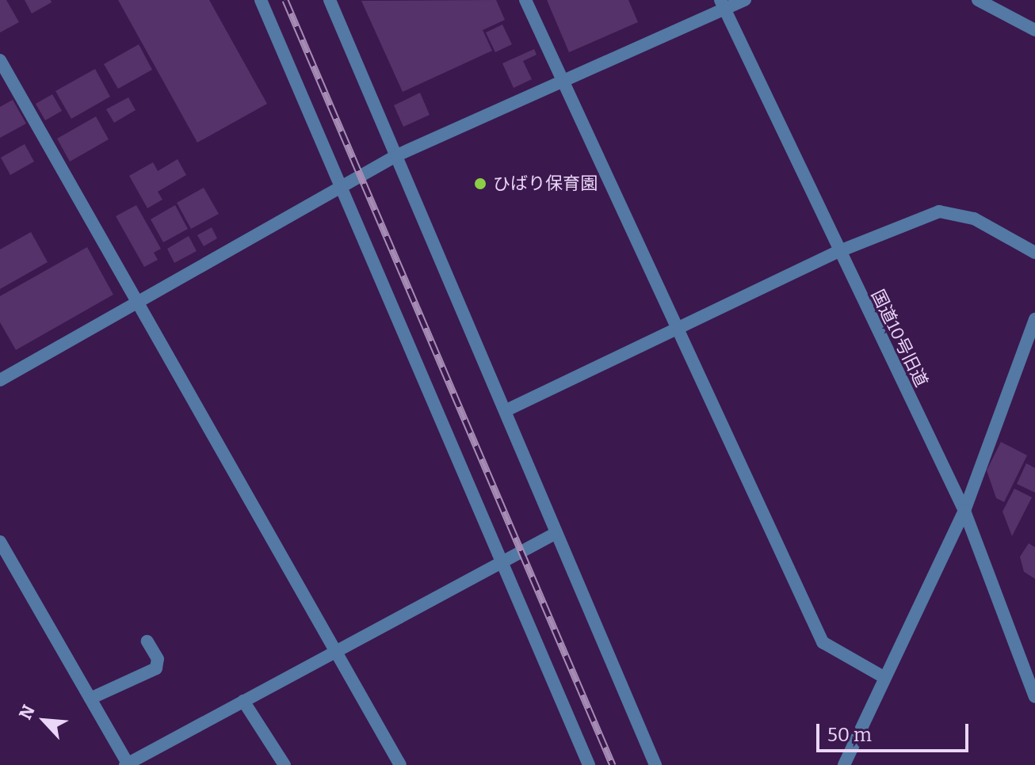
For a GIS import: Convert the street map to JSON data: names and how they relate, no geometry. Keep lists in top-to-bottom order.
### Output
{
  "streets": {
    "street": ["国道10号旧道"]
  },
  "places": ["ひばり保育園"],
  "scale_bar": "50 m",
  "north": "top left"
}
